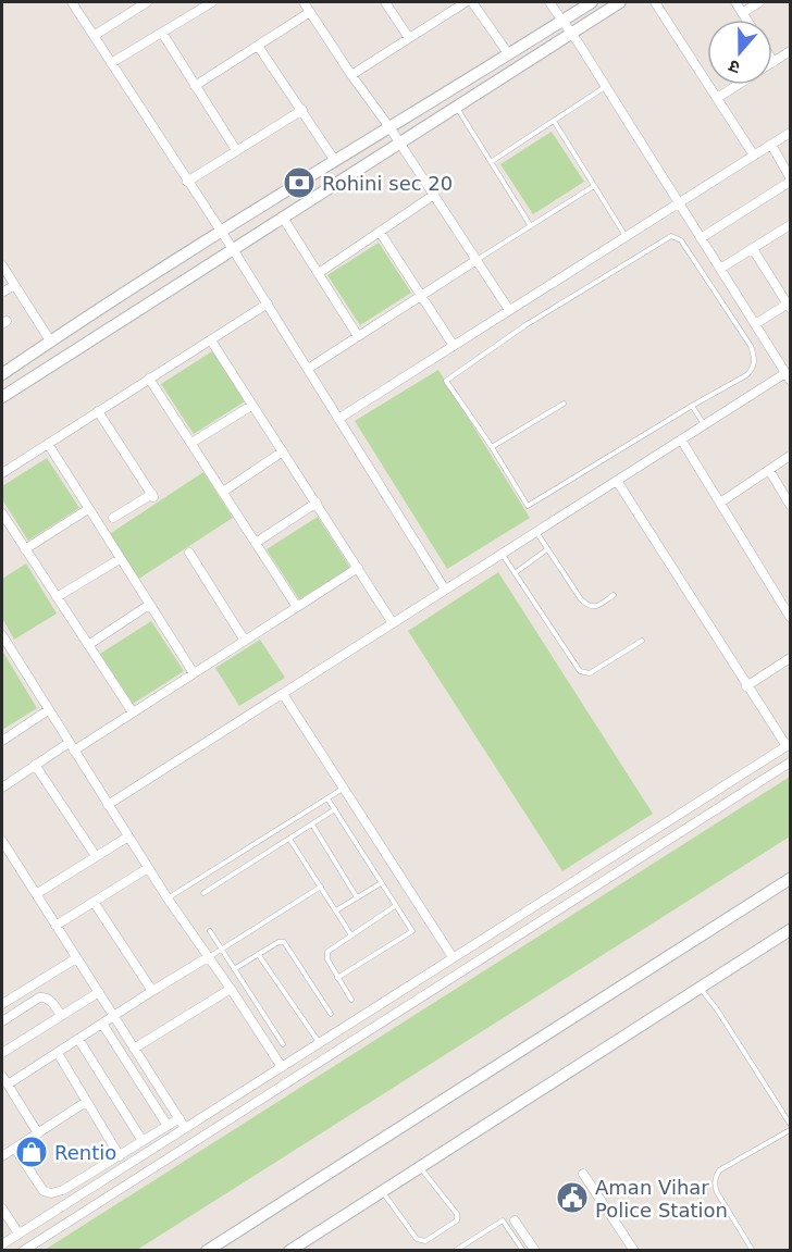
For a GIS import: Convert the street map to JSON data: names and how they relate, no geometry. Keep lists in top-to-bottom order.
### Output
{
  "places": {
    "bank": ["Rohini sec 20"],
    "shop": ["Rentio"],
    "public building": ["Aman Vihar Police Station"]
  },
  "north": "bottom"
}
